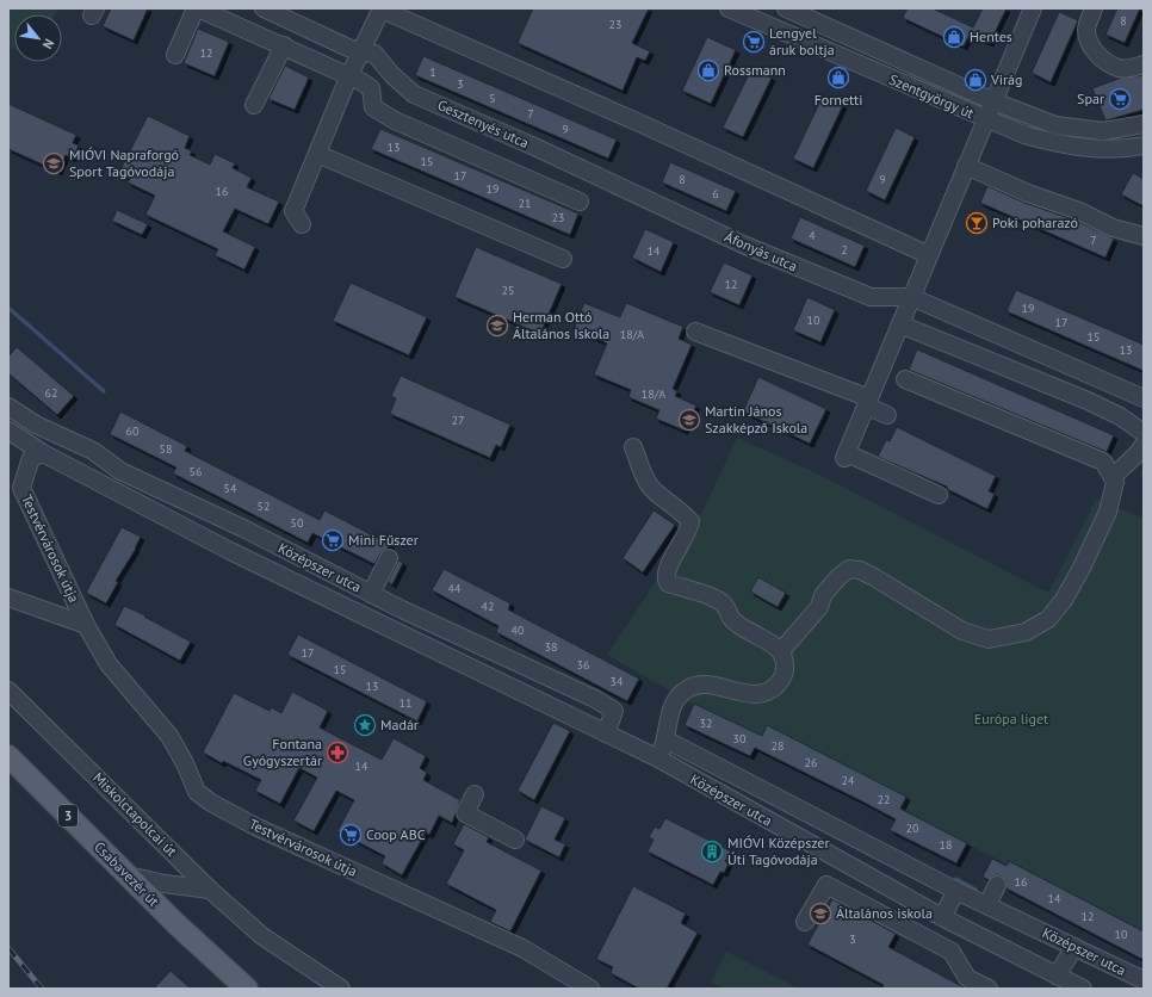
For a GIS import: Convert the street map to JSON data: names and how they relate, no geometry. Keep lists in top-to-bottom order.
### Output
{
  "streets": {
    "main road": ["3", "Csabavezér út"],
    "street": [
      "Szentgyörgy út",
      "Gesztenyés utca",
      "Áfonyás utca",
      "Testvérvárosok útja",
      "Középszer utca",
      "Miskolctapolcai út"
    ]
  },
  "crossings": [
    ["Gesztenyés utca", "Áfonyás utca"],
    ["Testvérvárosok útja", "Középszer utca"]
  ],
  "parks": ["Európa liget"],
  "places": {
    "shop": [
      "Hentes",
      "Rossmann",
      "Fornetti",
      "Virág"
    ],
    "supermarket": [
      "Lengyel áruk boltja",
      "Spar",
      "Mini Fűszer",
      "Coop ABC"
    ],
    "school or university": [
      "MIÓVI Napraforgó Sport Tagóvodája",
      "Herman Ottó Általános Iskola",
      "Martin János Szakképző Iskola",
      "Általános iskola"
    ],
    "bar": ["Poki poharazó"],
    "place": ["Madár"],
    "pharmacy": ["Fontana Gyógyszertár"],
    "building": ["MIÓVI Középszer Úti Tagóvodája"]
  },
  "house_numbers": [
    "8",
    "23",
    "12",
    "1",
    "3",
    "5",
    "7",
    "9",
    "13",
    "15",
    "17",
    "8",
    "9",
    "19",
    "16",
    "6",
    "21",
    "23",
    "4",
    "7",
    "2",
    "14",
    "12",
    "25",
    "19",
    "10",
    "17",
    "18/A",
    "15",
    "13",
    "62",
    "18/A",
    "27",
    "60",
    "58",
    "56",
    "54",
    "52",
    "50",
    "44",
    "42",
    "40",
    "38",
    "17",
    "36",
    "15",
    "34",
    "13",
    "11",
    "32",
    "30",
    "28",
    "26",
    "14",
    "24",
    "22",
    "20",
    "18",
    "16",
    "14",
    "12",
    "10",
    "3"
  ],
  "north": "bottom right"
}
